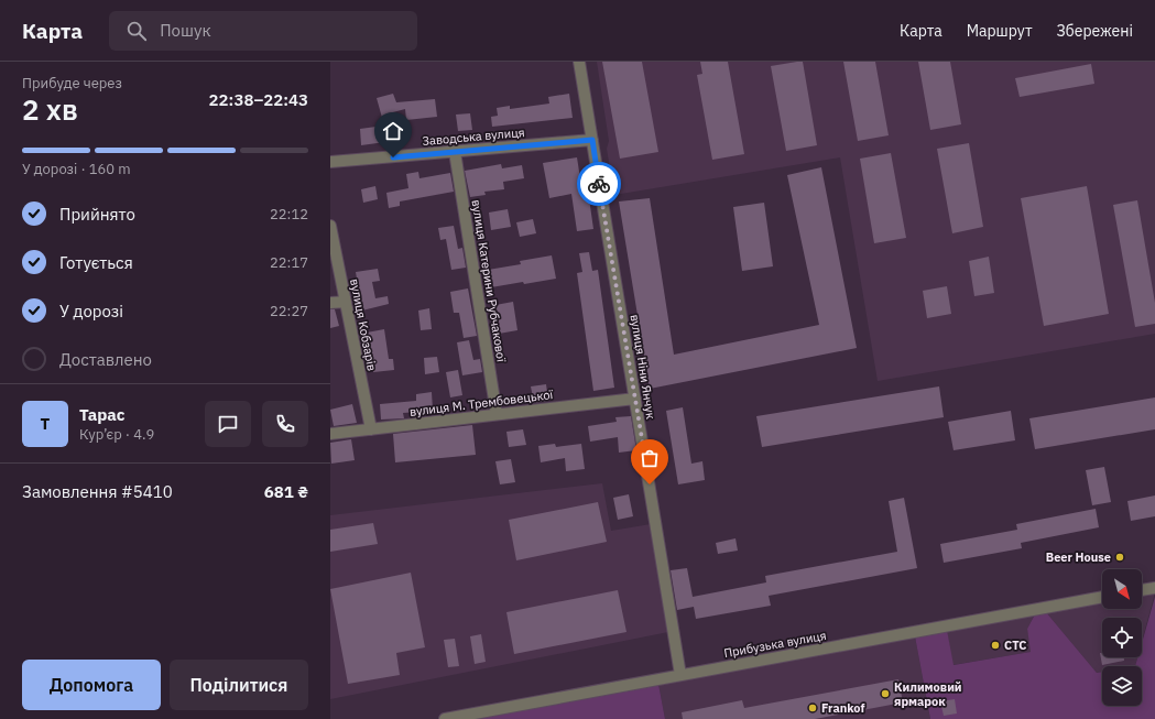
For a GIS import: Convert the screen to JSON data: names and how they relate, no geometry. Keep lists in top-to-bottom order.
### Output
{
  "streets": {
    "street": [
      "Заводська вулиця",
      "вулиця Катерини Рубчакової",
      "вулиця Кобзарів",
      "вулиця Ніни Янчук",
      "вулиця М. Трембовецької",
      "Прибузька вулиця"
    ]
  },
  "crossings": [
    ["Заводська вулиця", "вулиця Катерини Рубчакової"],
    ["Заводська вулиця", "вулиця Ніни Янчук"],
    ["вулиця Катерини Рубчакової", "вулиця М. Трембовецької"],
    ["вулиця Кобзарів", "вулиця М. Трембовецької"],
    ["вулиця Ніни Янчук", "вулиця М. Трембовецької"],
    ["вулиця Ніни Янчук", "Прибузька вулиця"]
  ],
  "places": [
    "Beer House",
    "СТС",
    "Килимовий ярмарок",
    "Frankof"
  ],
  "north": "bottom right",
  "page": {
    "header": "Карта",
    "search": "Пошук",
    "nav": ["Карта", "Маршрут", "Збережені"],
    "heading": ["2 хв", "Прибуде через", "22:38–22:43"],
    "panel": [
      "Тарас",
      "Кур’єр · 4.9",
      "Замовлення #5410",
      "681 ₴"
    ],
    "bar": "У дорозі · 160 m",
    "list": [
      ["Прийнято", "22:12"],
      ["Готується", "22:17"],
      ["У дорозі", "22:27"],
      "Доставлено"
    ],
    "round": "Т",
    "buttons": ["Допомога", "Поділитися"]
  }
}
